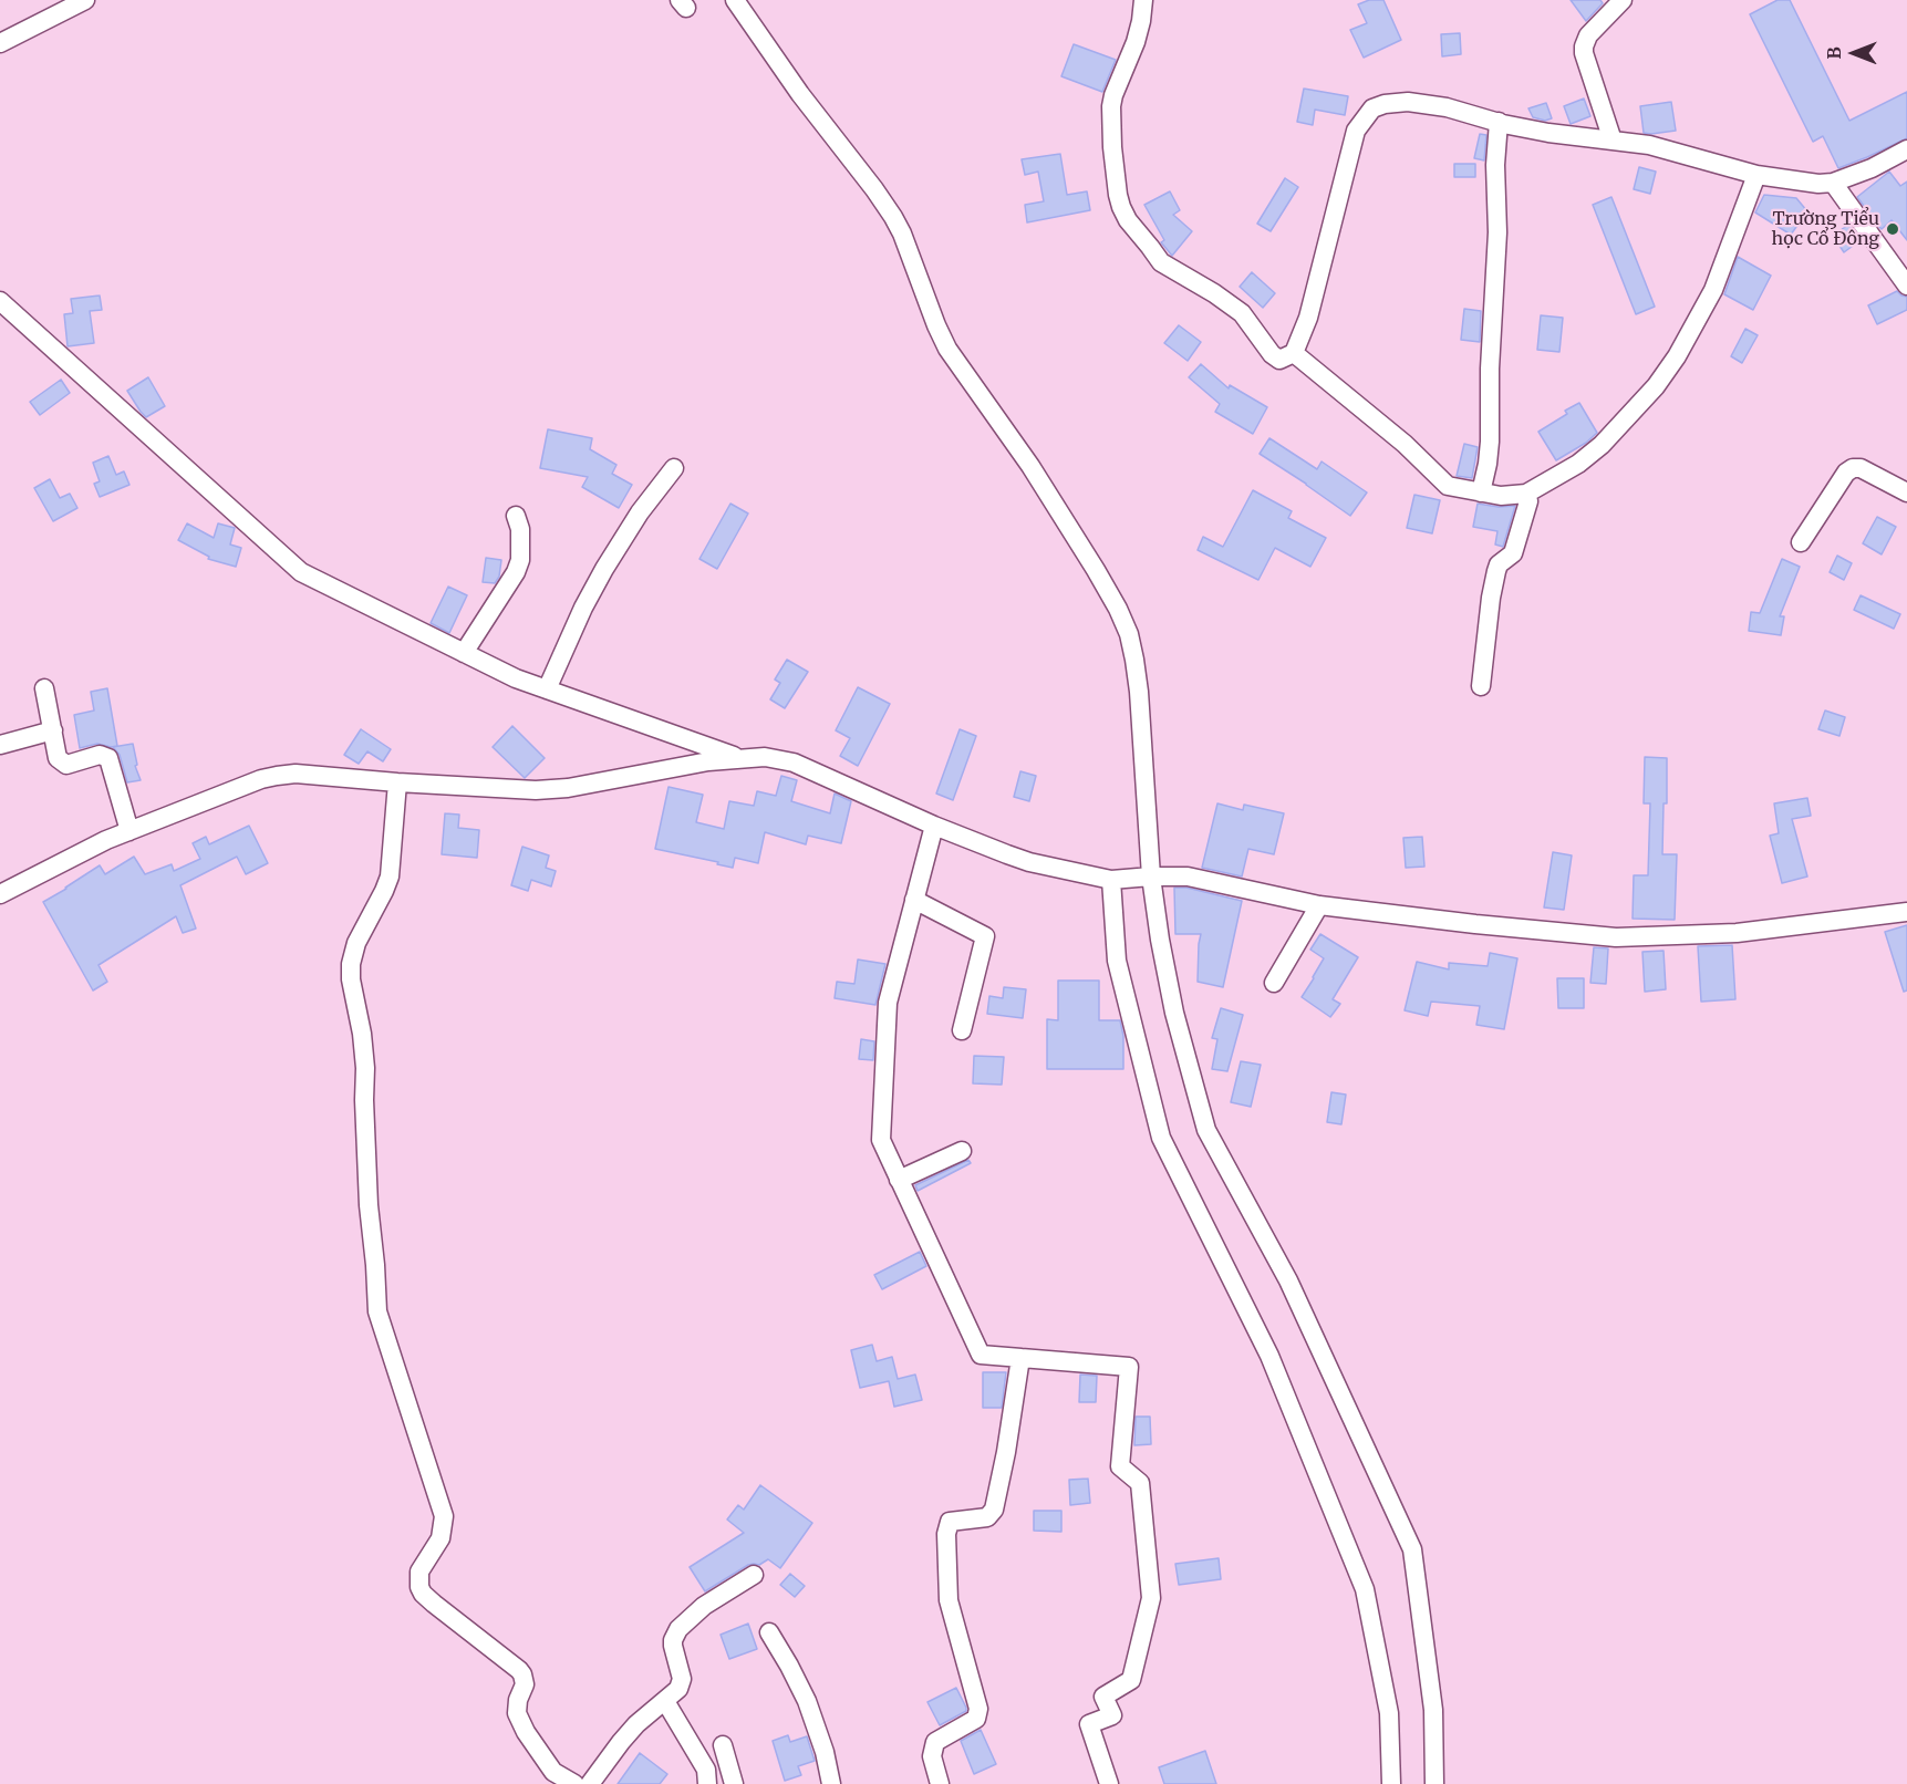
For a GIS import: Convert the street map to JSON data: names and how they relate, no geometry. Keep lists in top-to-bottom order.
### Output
{
  "places": ["Trường Tiểu học Cổ Đông"],
  "north": "left"
}
